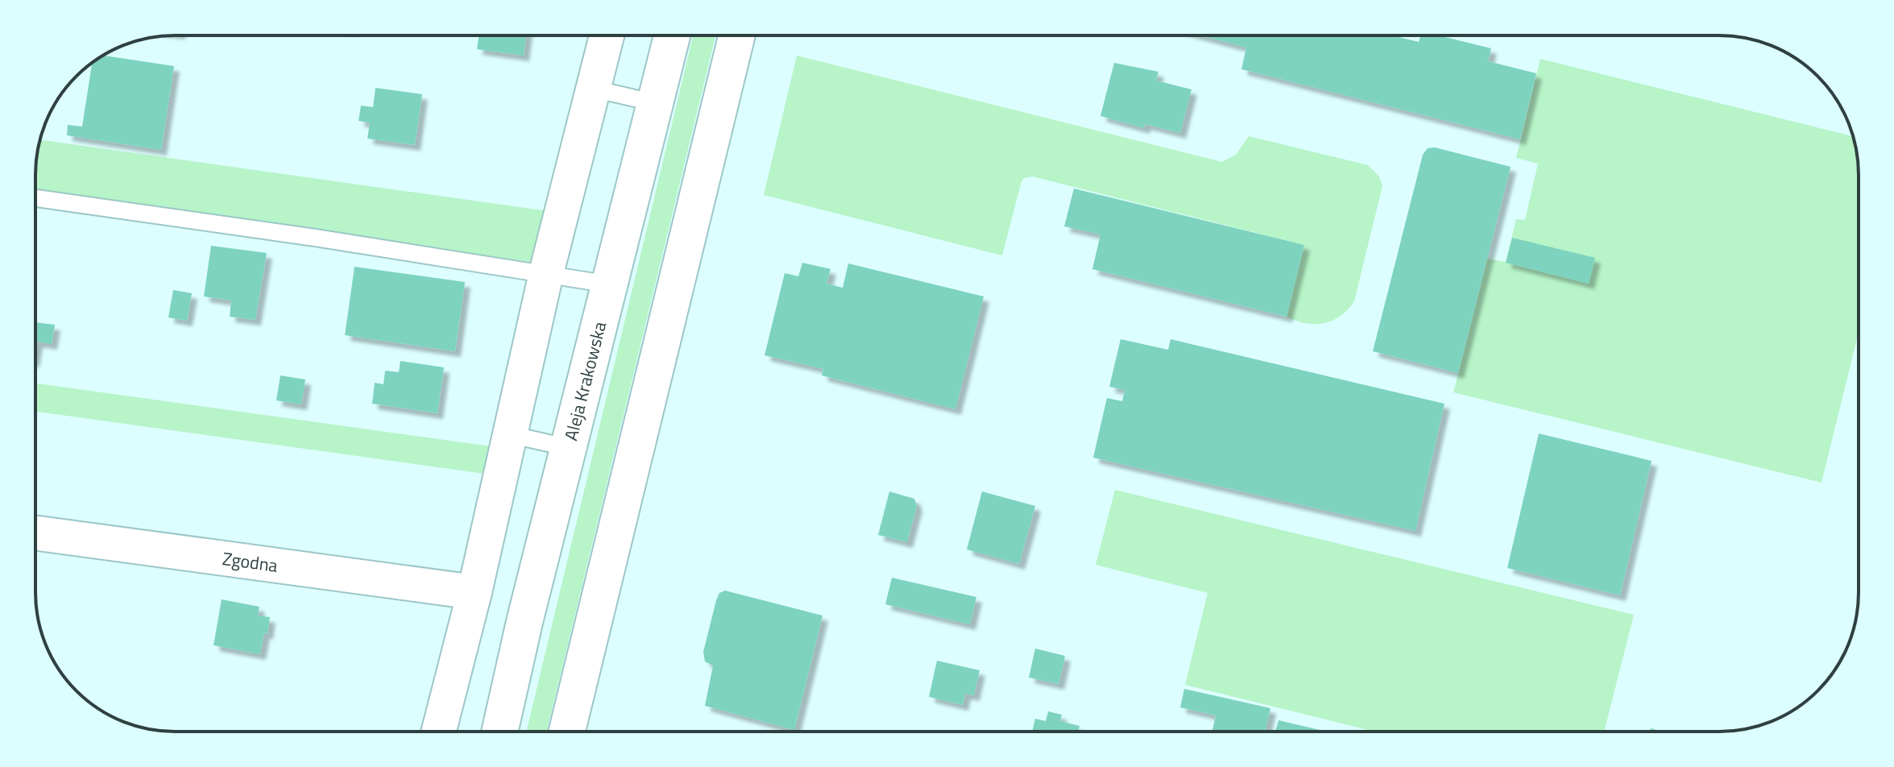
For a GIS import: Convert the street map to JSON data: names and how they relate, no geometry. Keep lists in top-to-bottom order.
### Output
{
  "streets": {
    "main road": ["Aleja Krakowska"],
    "street": ["Zgodna"]
  }
}
